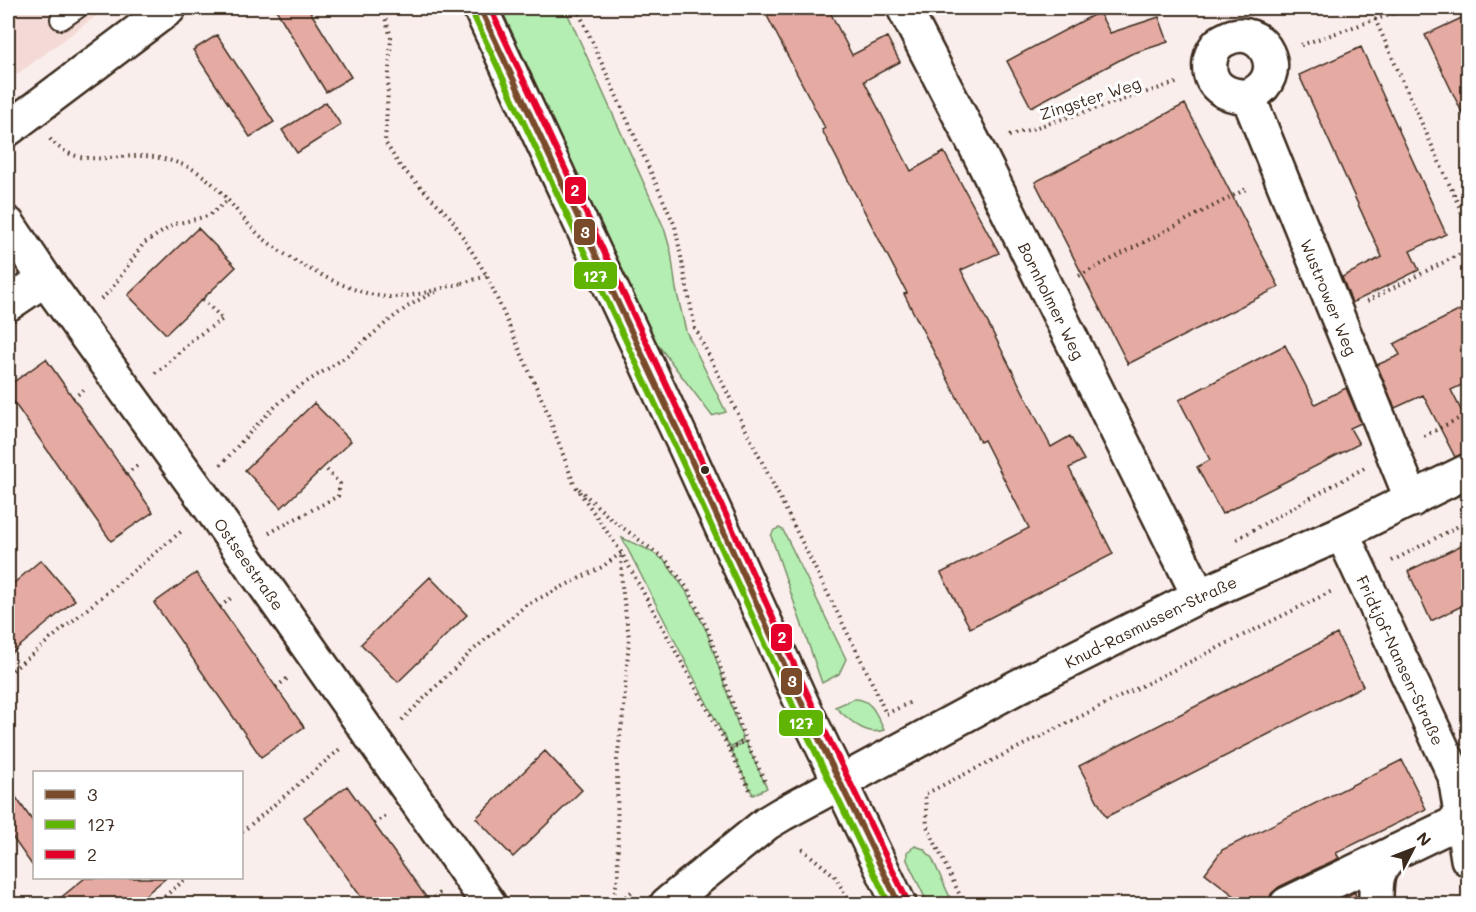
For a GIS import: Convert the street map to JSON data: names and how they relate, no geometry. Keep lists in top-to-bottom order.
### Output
{
  "streets": {
    "street": [
      "Wustrower Weg",
      "Bornholmer Weg",
      "Ostseestraße",
      "Knud-Rasmussen-Straße",
      "Fridtjof-Nansen-Straße"
    ],
    "path": ["Zingster Weg"]
  },
  "crossings": [
    ["Zingster Weg", "Wustrower Weg"],
    ["Zingster Weg", "Bornholmer Weg"],
    ["Wustrower Weg", "Knud-Rasmussen-Straße"],
    ["Bornholmer Weg", "Knud-Rasmussen-Straße"],
    ["Knud-Rasmussen-Straße", "Fridtjof-Nansen-Straße"]
  ],
  "lines": ["transit line 3", "transit line 2", "transit line 127"],
  "legend": ["3", "127", "2"],
  "north": "top right"
}
